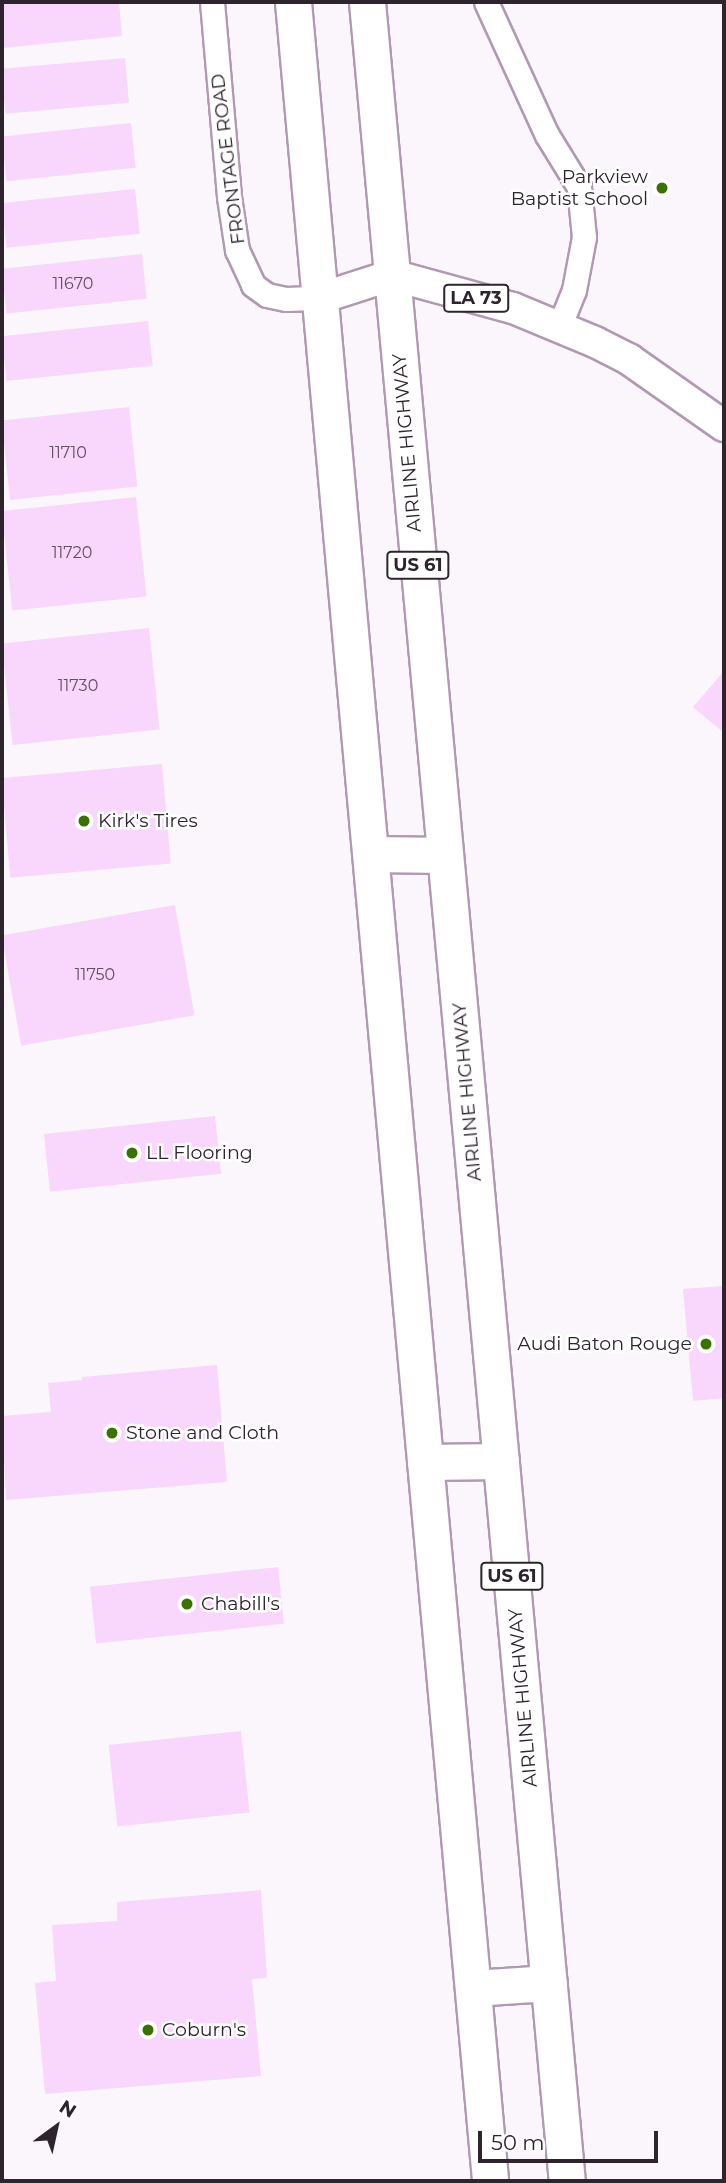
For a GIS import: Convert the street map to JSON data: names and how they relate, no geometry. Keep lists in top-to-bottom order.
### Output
{
  "streets": {
    "highway": ["AIRLINE HIGHWAY", "US 61"],
    "main road": ["LA 73"],
    "street": ["FRONTAGE ROAD"]
  },
  "crossings": [
    ["LA 73", "AIRLINE HIGHWAY"]
  ],
  "places": [
    "Parkview Baptist School",
    "Kirk's Tires",
    "LL Flooring",
    "Audi Baton Rouge",
    "Stone and Cloth",
    "Chabill's",
    "Coburn's"
  ],
  "house_numbers": [
    "11670",
    "11710",
    "11720",
    "11730",
    "11750"
  ],
  "scale_bar": "50 m",
  "north": "top right"
}
